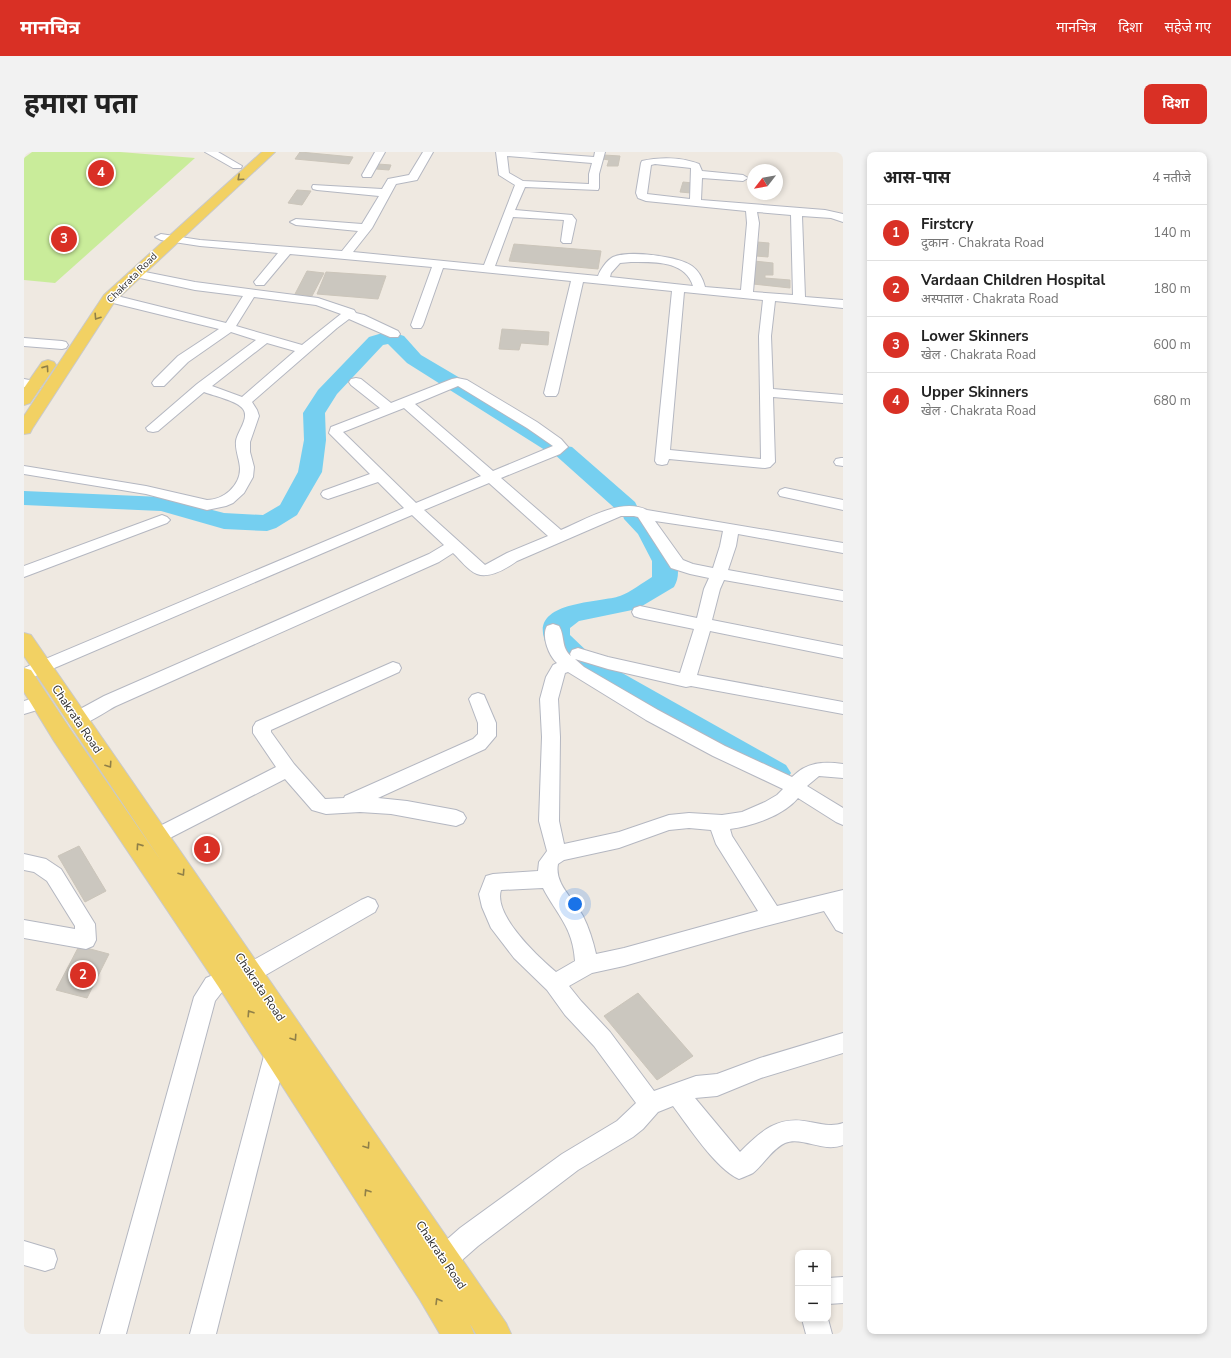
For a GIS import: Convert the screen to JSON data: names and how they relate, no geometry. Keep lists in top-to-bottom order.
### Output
{
  "streets": {
    "main road": ["Chakrata Road"]
  },
  "north": "bottom left",
  "page": {
    "header": "मानचित्र",
    "nav": ["मानचित्र", "दिशा", "सहेजे गए"],
    "buttons": "दिशा",
    "title": "हमारा पता",
    "heading": ["आस-पास", "4 नतीजे"],
    "pins": [
      "4",
      "3",
      "1",
      "2"
    ],
    "list": [
      {
        "mark": "1",
        "name": "Firstcry",
        "note": "दुकान · Chakrata Road",
        "value": "140 m"
      },
      {
        "mark": "2",
        "name": "Vardaan Children Hospital",
        "note": "अस्पताल · Chakrata Road",
        "value": "180 m"
      },
      {
        "mark": "3",
        "name": "Lower Skinners",
        "note": "खेल · Chakrata Road",
        "value": "600 m"
      },
      {
        "mark": "4",
        "name": "Upper Skinners",
        "note": "खेल · Chakrata Road",
        "value": "680 m"
      }
    ],
    "map_buttons": ["+", "−"]
  }
}
